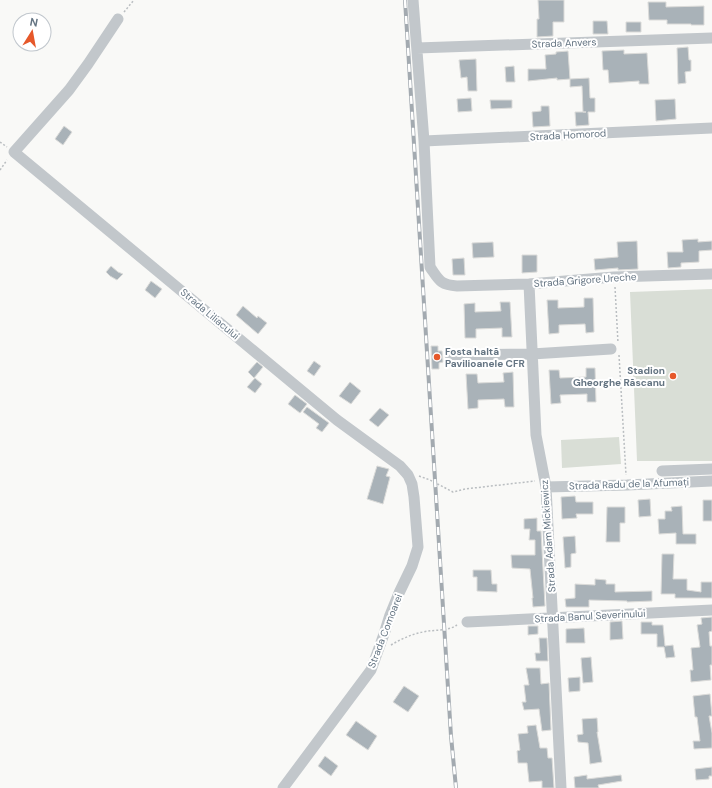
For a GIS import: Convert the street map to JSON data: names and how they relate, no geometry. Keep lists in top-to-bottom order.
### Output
{
  "streets": {
    "street": [
      "Strada Anvers",
      "Strada Homorod",
      "Strada Grigore Ureche",
      "Strada Liliacului",
      "Strada Radu de la Afumați",
      "Strada Adam Mickiewicz",
      "Strada Banul Severinului",
      "Strada Comoarei"
    ]
  },
  "crossings": [
    ["Strada Anvers", "Strada Grigore Ureche"],
    ["Strada Homorod", "Strada Grigore Ureche"],
    ["Strada Grigore Ureche", "Strada Adam Mickiewicz"],
    ["Strada Liliacului", "Strada Comoarei"],
    ["Strada Radu de la Afumați", "Strada Adam Mickiewicz"],
    ["Strada Adam Mickiewicz", "Strada Banul Severinului"]
  ],
  "places": ["Fosta haltă Pavilioanele CFR", "Stadion Gheorghe Răscanu"],
  "north": "top"
}
